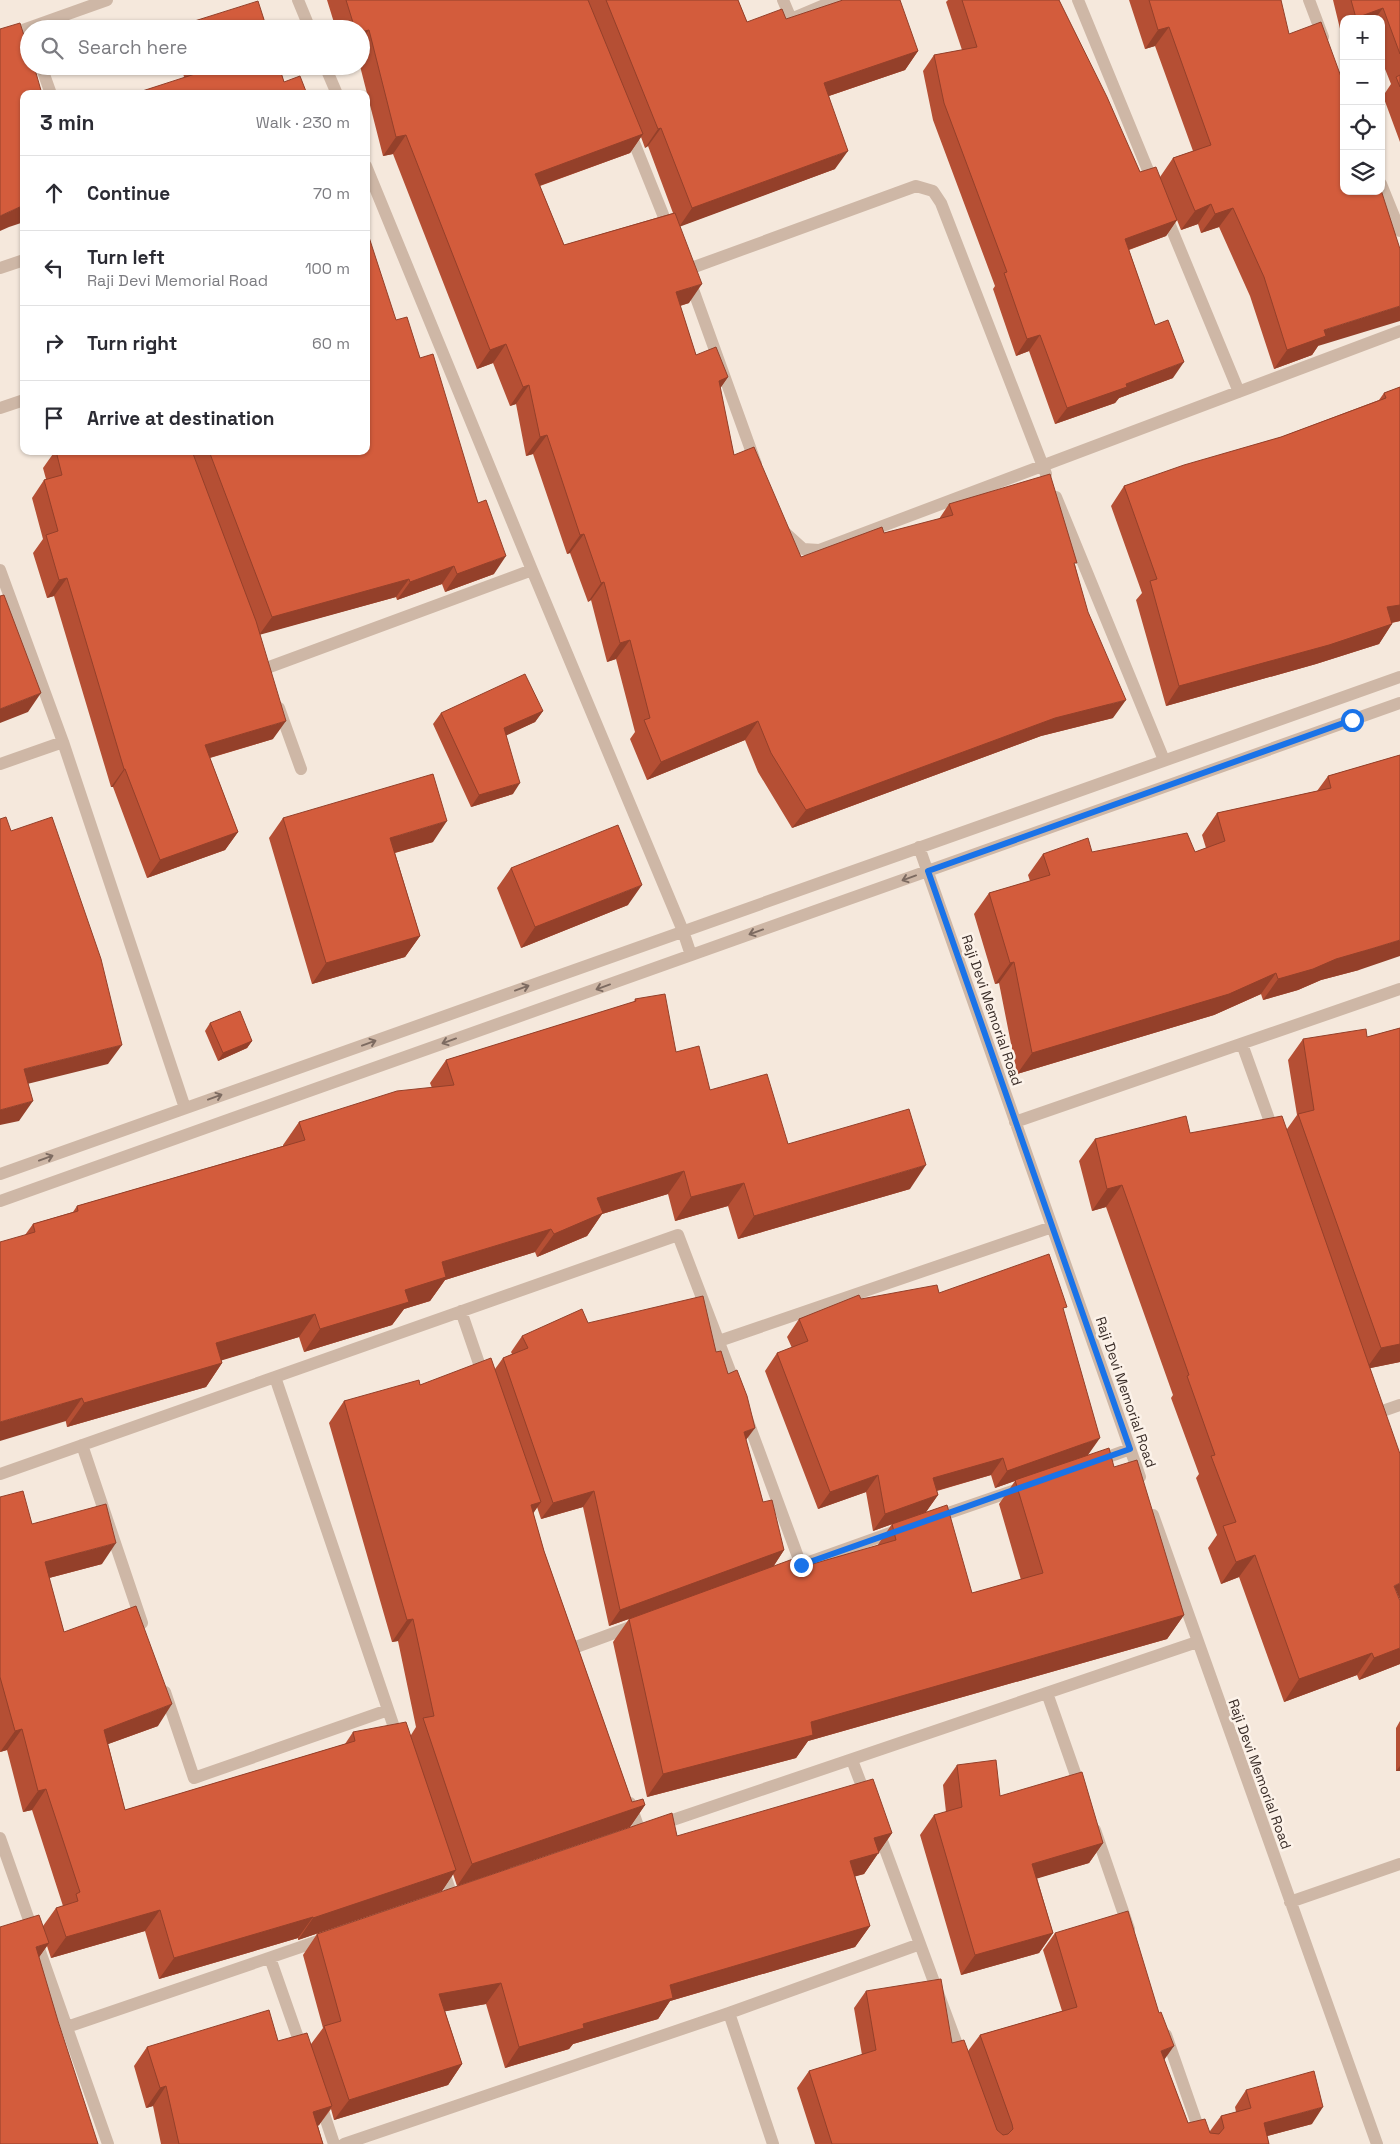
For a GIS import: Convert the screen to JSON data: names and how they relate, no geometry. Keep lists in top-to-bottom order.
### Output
{
  "streets": {
    "street": ["Raji Devi Memorial Road"]
  },
  "page": {
    "map_buttons": ["+", "−"],
    "search": "Search here",
    "heading": ["3 min", "Walk · 230 m"],
    "list": [
      ["Continue", "70 m"],
      ["Turn left", "Raji Devi Memorial Road", "100 m"],
      ["Turn right", "60 m"],
      "Arrive at destination"
    ]
  }
}
